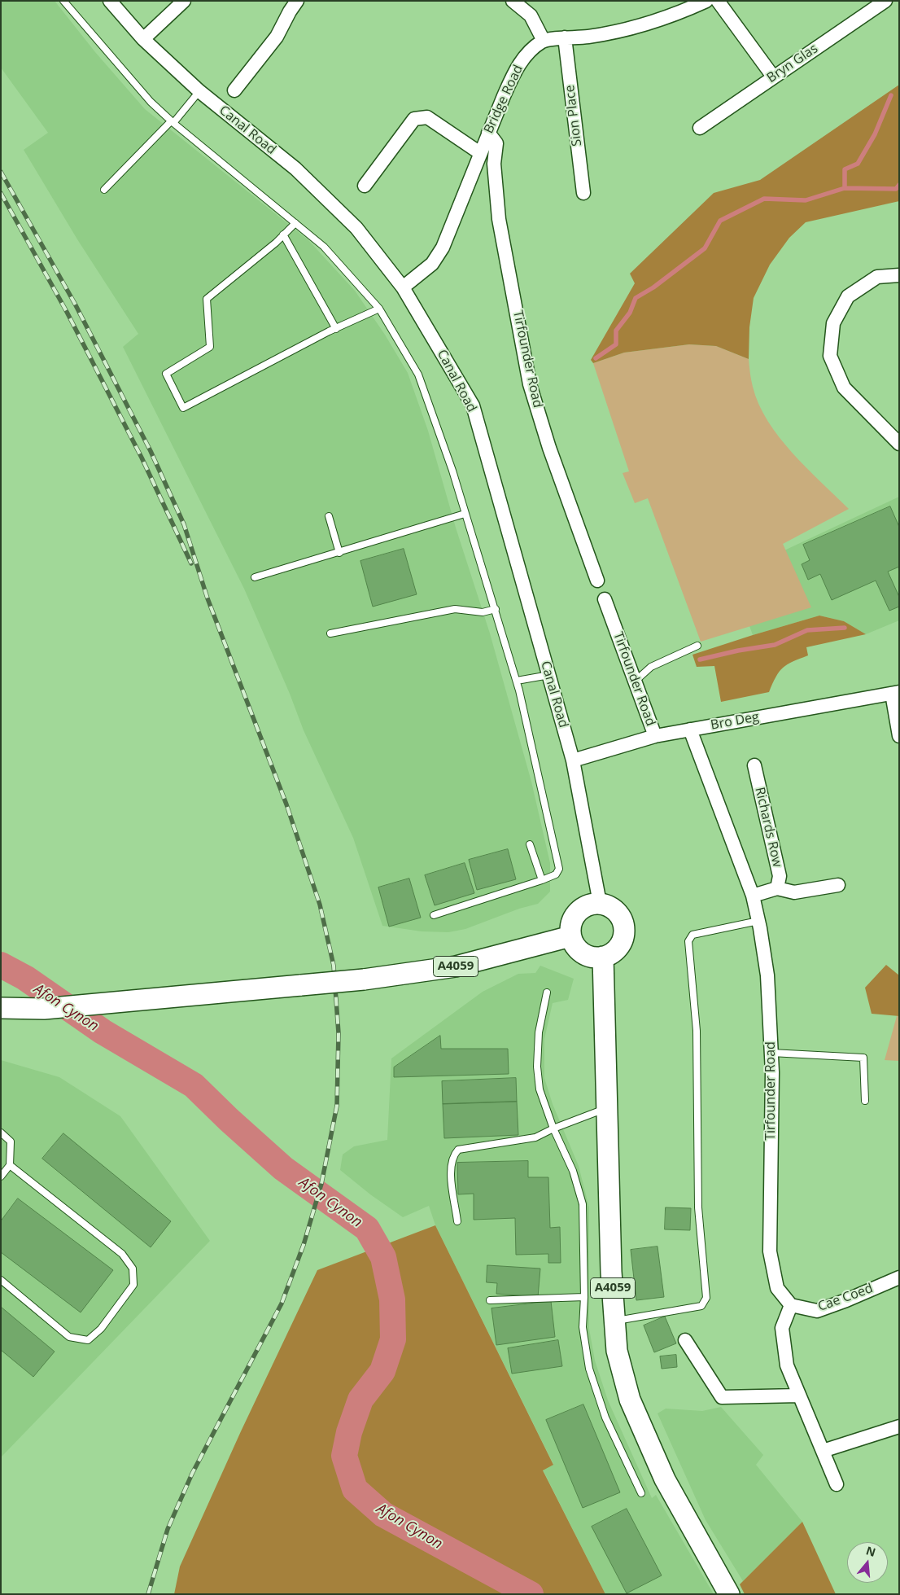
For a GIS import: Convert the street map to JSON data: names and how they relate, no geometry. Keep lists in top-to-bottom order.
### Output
{
  "streets": {
    "main road": ["A4059"],
    "street": [
      "Bryn Glas",
      "Bridge Road",
      "Sion Place",
      "Canal Road",
      "Tirfounder Road",
      "Bro Deg",
      "Richards Row",
      "Cae Coed"
    ]
  },
  "crossings": [
    ["Bridge Road", "Sion Place"],
    ["Bridge Road", "Canal Road"],
    ["Bridge Road", "Tirfounder Road"],
    ["Canal Road", "Bro Deg"],
    ["Canal Road", "A4059"],
    ["Tirfounder Road", "Bro Deg"],
    ["Tirfounder Road", "Cae Coed"]
  ],
  "water": ["Afon Cynon"],
  "north": "top"
}
